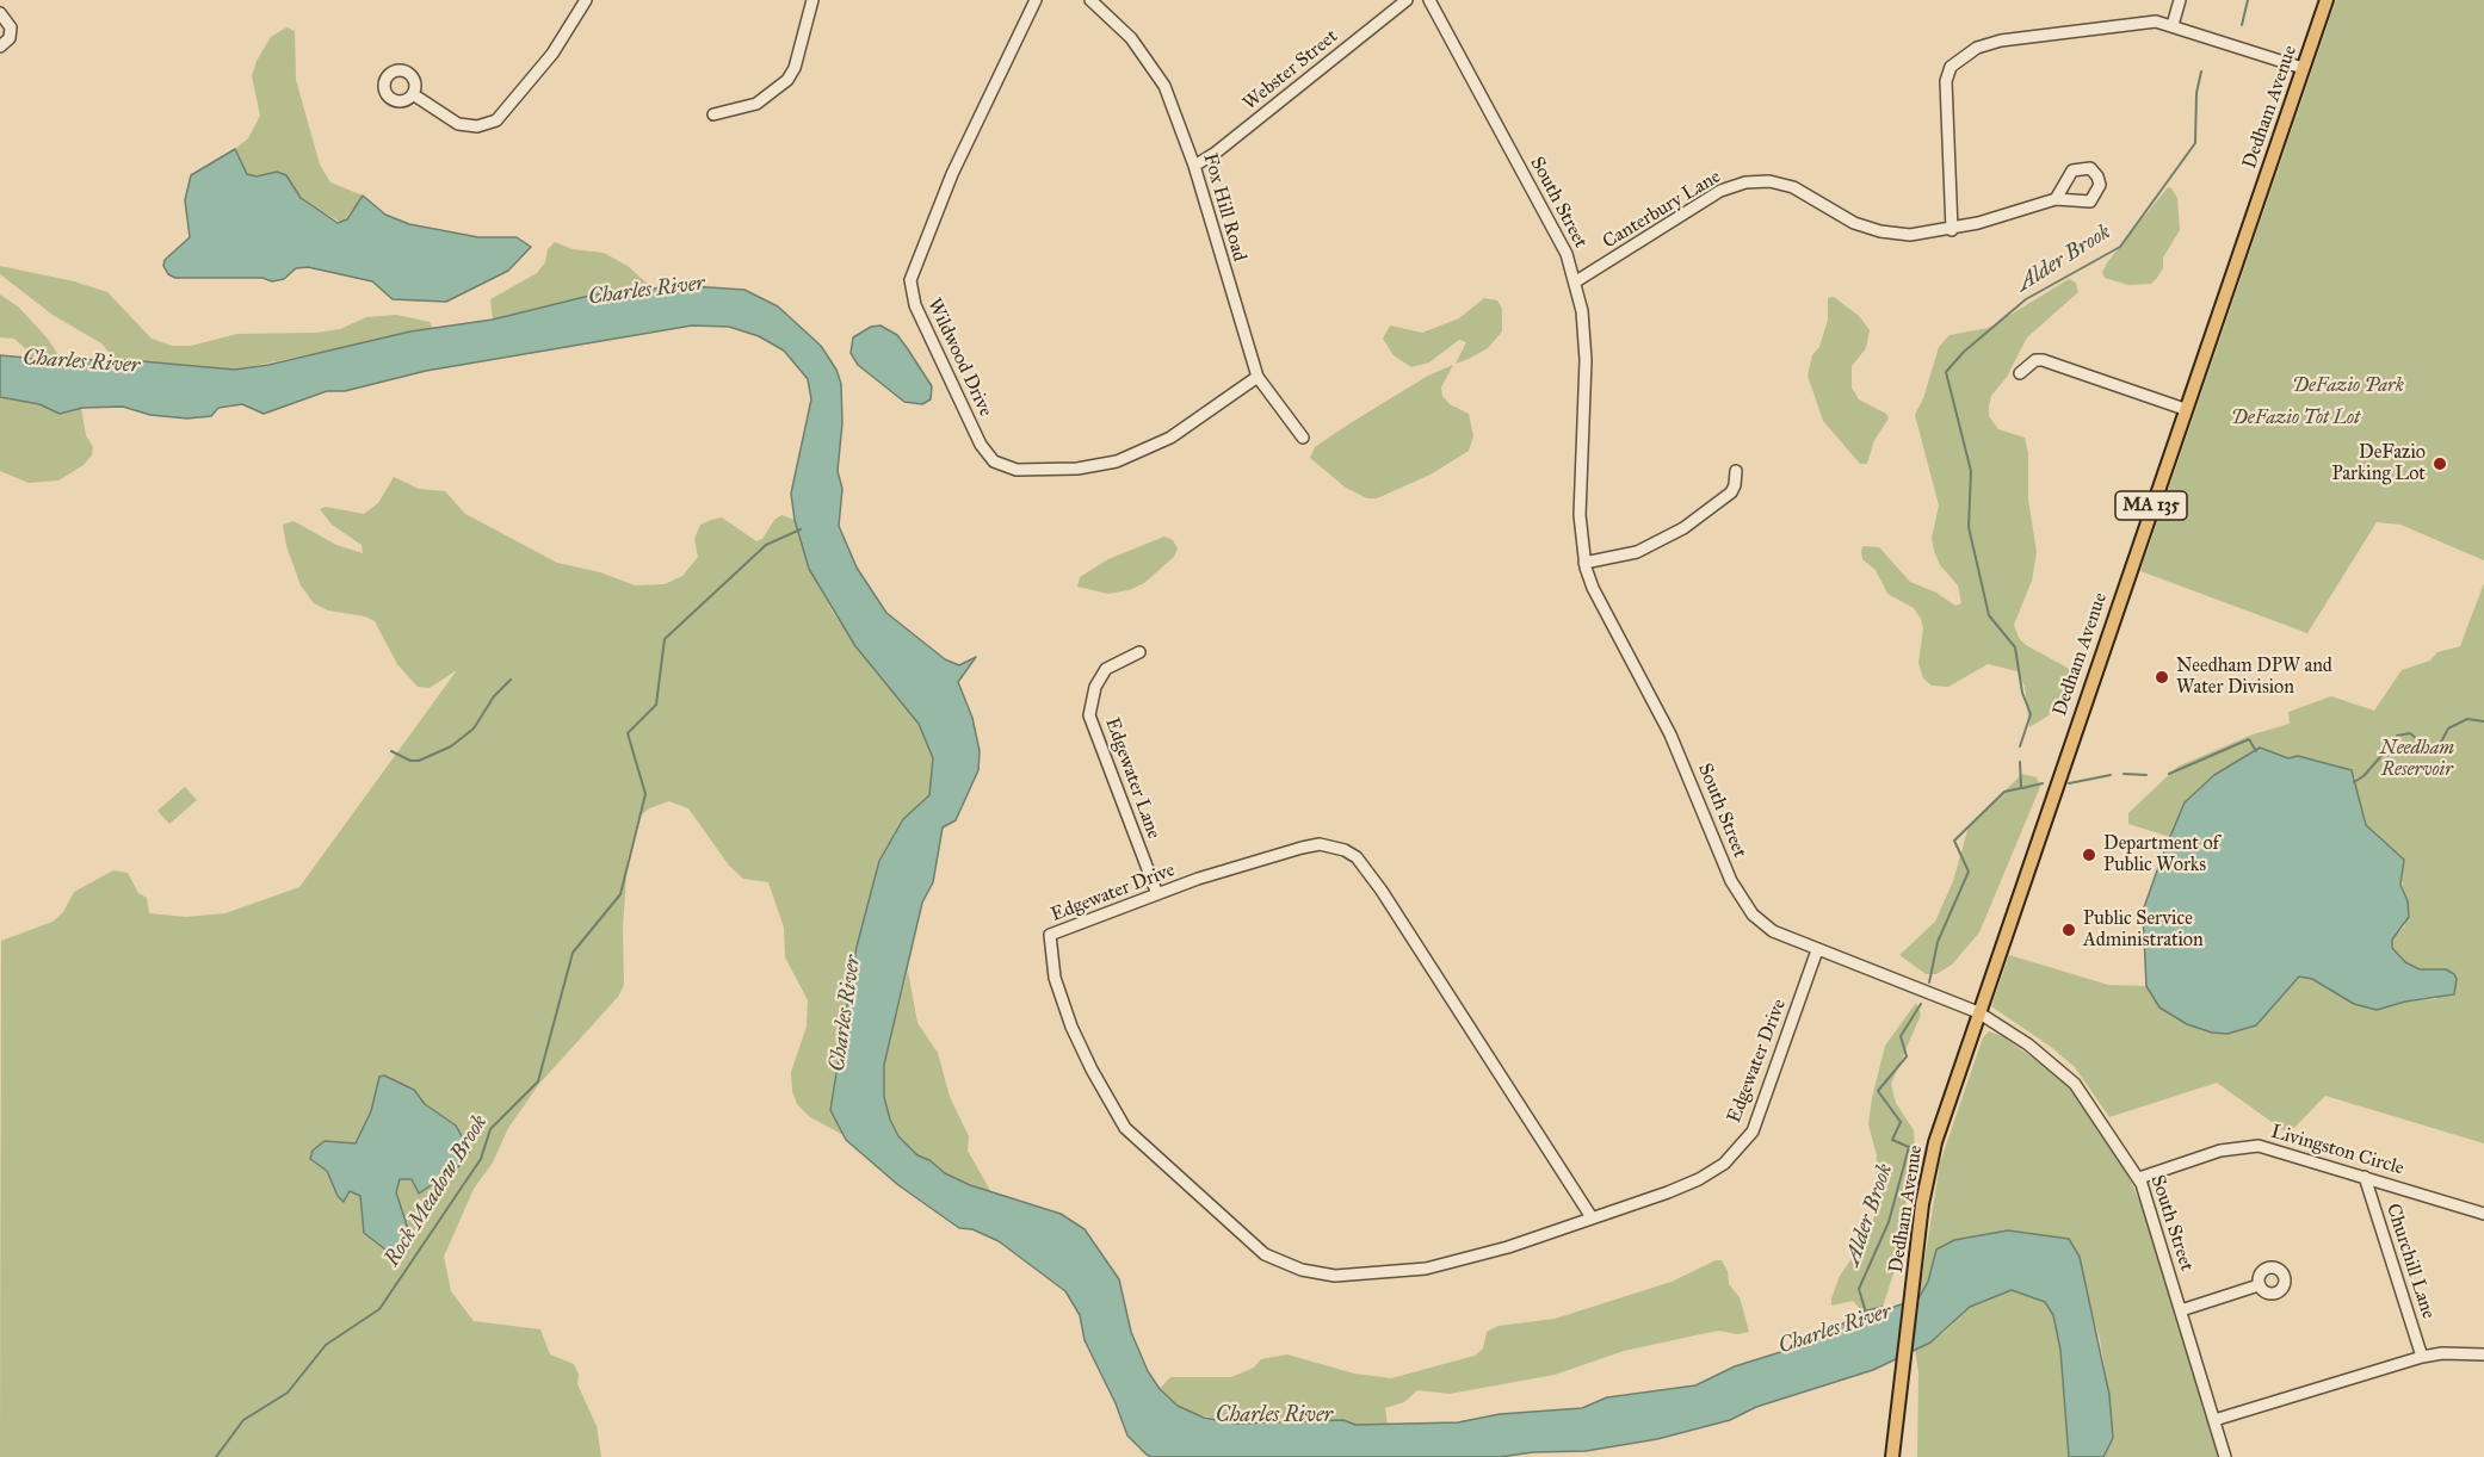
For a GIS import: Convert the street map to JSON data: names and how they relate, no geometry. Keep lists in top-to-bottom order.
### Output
{
  "streets": {
    "main road": ["Dedham Avenue", "MA 135"],
    "street": [
      "Webster Street",
      "South Street",
      "Fox Hill Road",
      "Canterbury Lane",
      "Wildwood Drive",
      "Edgewater Lane",
      "Edgewater Drive",
      "Livingston Circle",
      "Churchill Lane"
    ]
  },
  "crossings": [
    ["Webster Street", "Fox Hill Road"],
    ["Dedham Avenue", "South Street"],
    ["South Street", "Canterbury Lane"],
    ["South Street", "Edgewater Drive"],
    ["South Street", "Livingston Circle"],
    ["Fox Hill Road", "Wildwood Drive"],
    ["Edgewater Lane", "Edgewater Drive"],
    ["Livingston Circle", "Churchill Lane"]
  ],
  "water": ["Alder Brook", "Charles River", "Rock Meadow Brook"],
  "parks": ["DeFazio Park", "DeFazio Tot Lot", "Needham Reservoir"],
  "places": [
    "DeFazio Parking Lot",
    "Needham DPW and Water Division",
    "Department of Public Works",
    "Public Service Administration"
  ]
}
